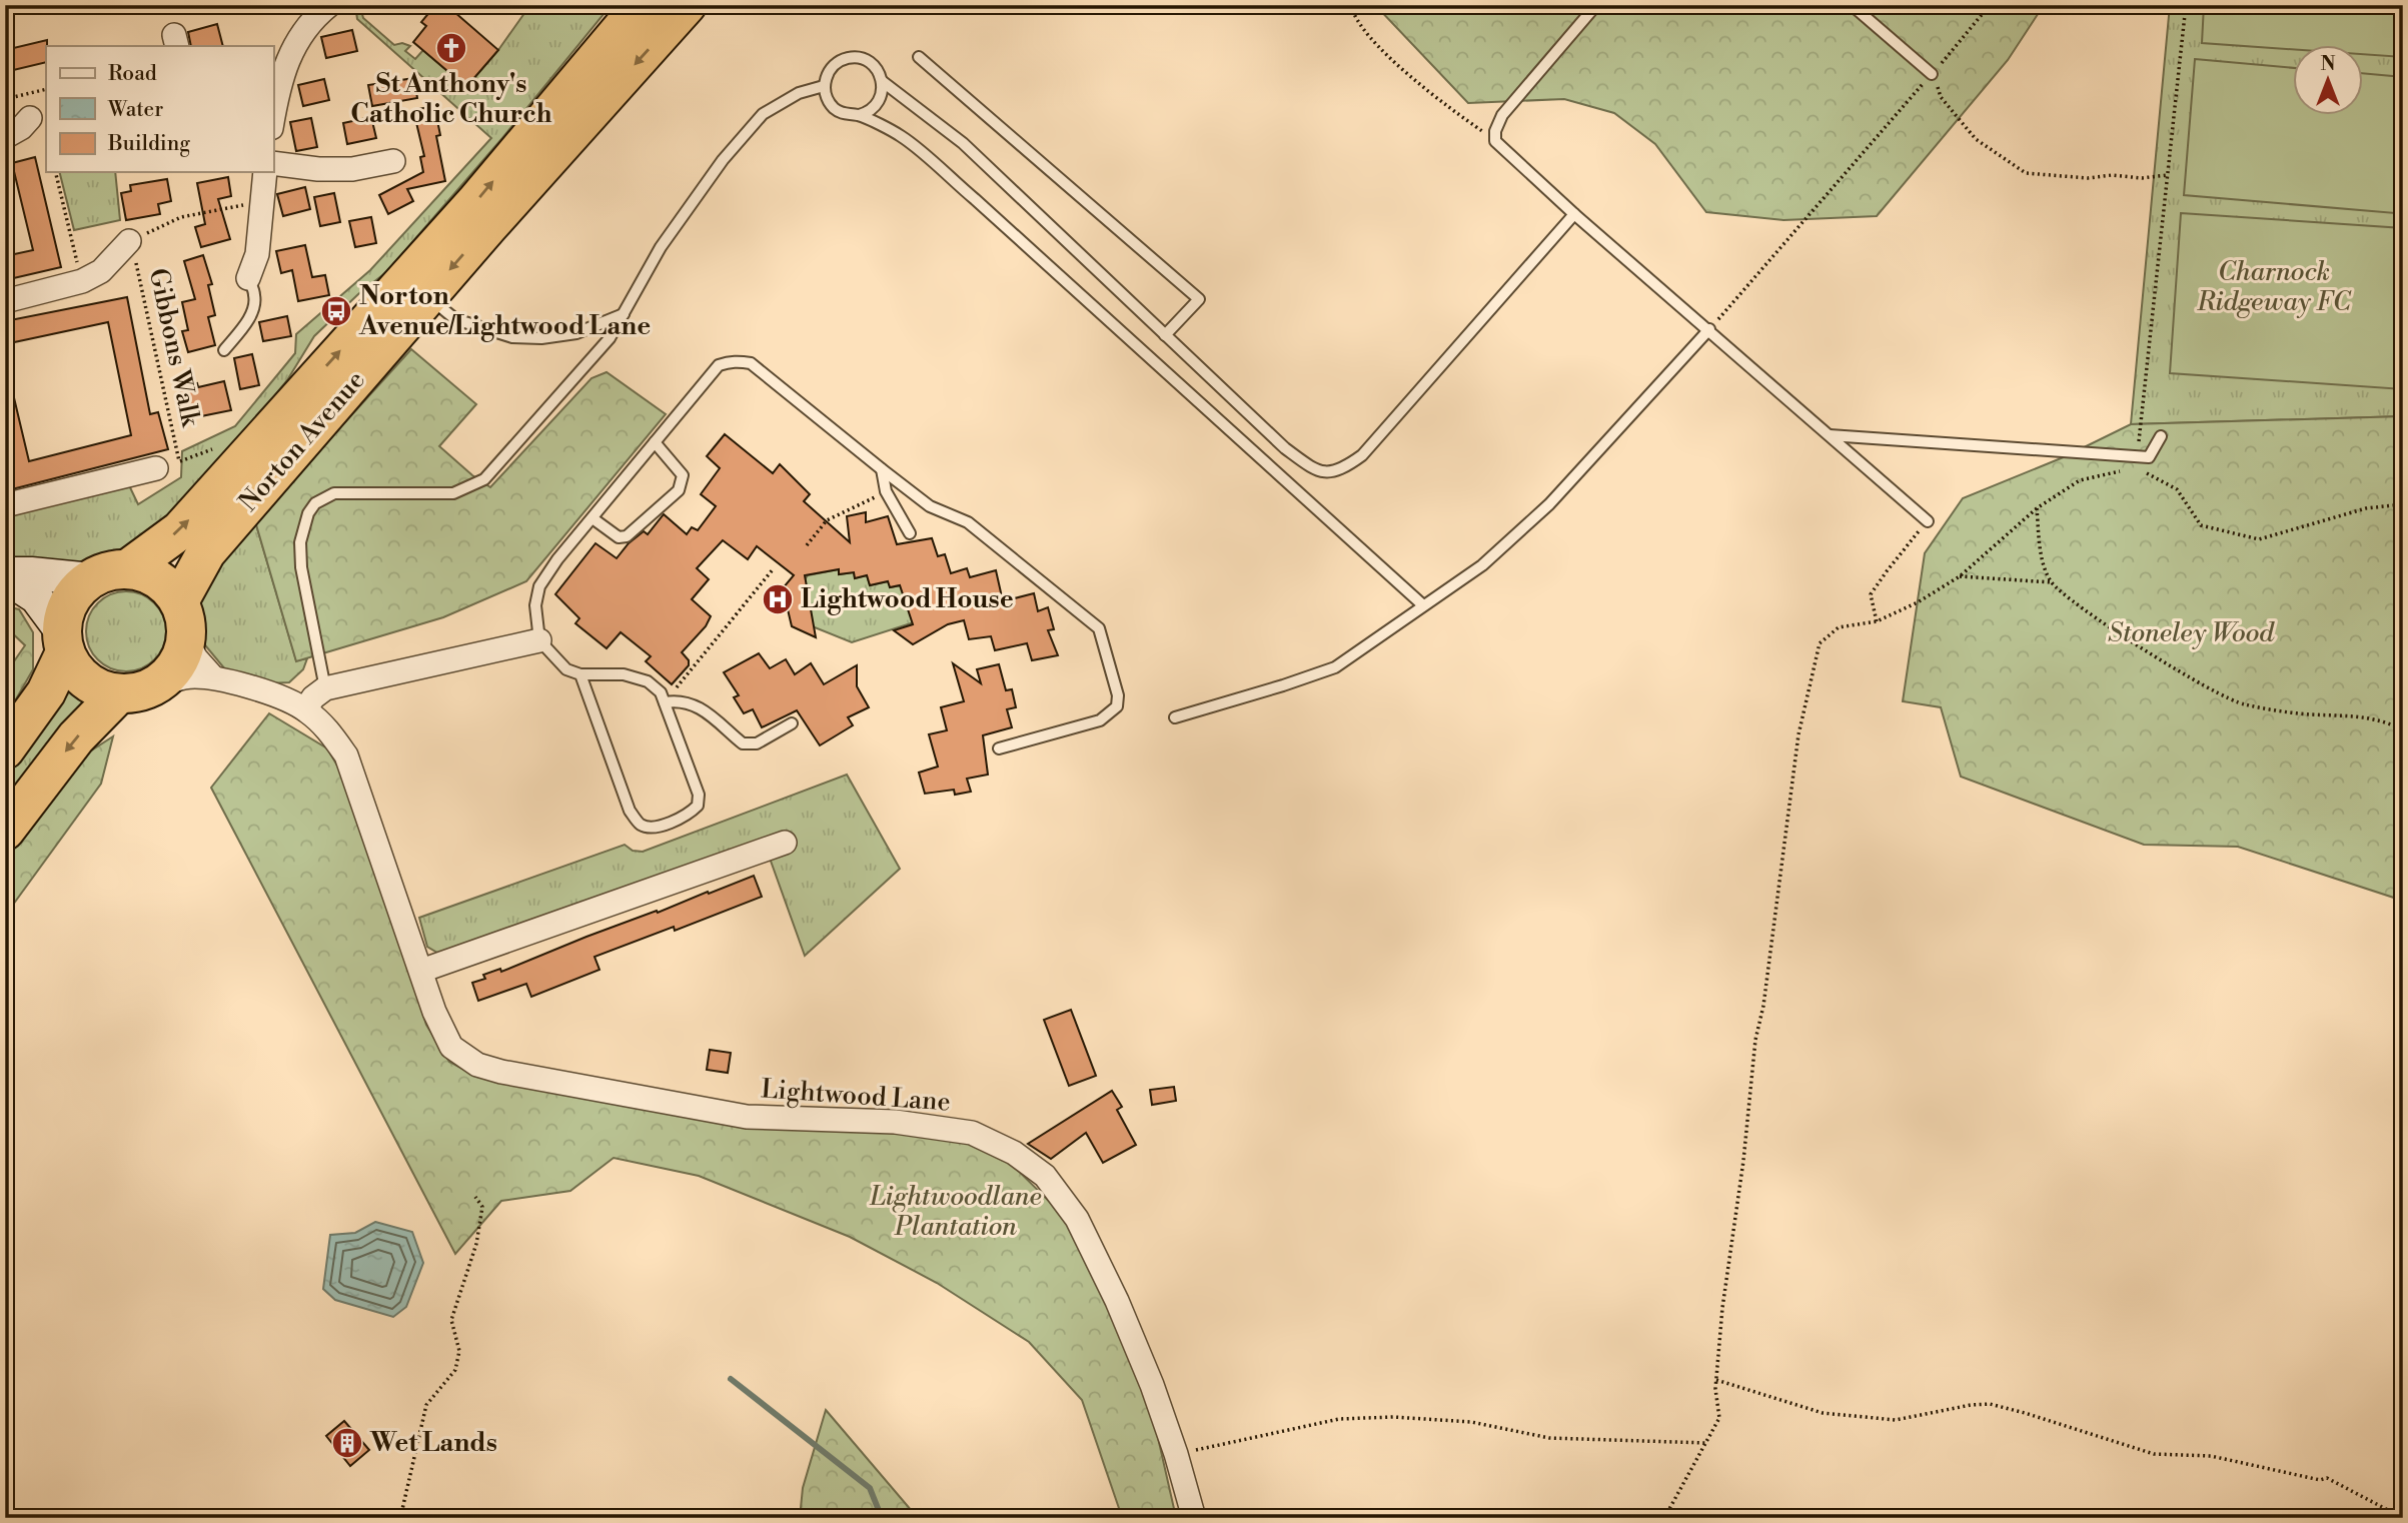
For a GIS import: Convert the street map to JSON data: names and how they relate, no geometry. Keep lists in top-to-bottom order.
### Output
{
  "streets": {
    "highway": ["Norton Avenue"],
    "street": ["Lightwood Lane"],
    "path": ["Gibbons Walk"]
  },
  "crossings": [
    ["Norton Avenue", "Lightwood Lane"]
  ],
  "parks": ["Charnock Ridgeway FC", "Stoneley Wood", "Lightwoodlane Plantation"],
  "places": {
    "church": ["St Anthony's Catholic Church"],
    "bus stop": ["Norton Avenue/Lightwood Lane"],
    "hospital": ["Lightwood House"],
    "building": ["Wet Lands"]
  },
  "legend": ["Road", "Water", "Building"],
  "north": "top"
}
